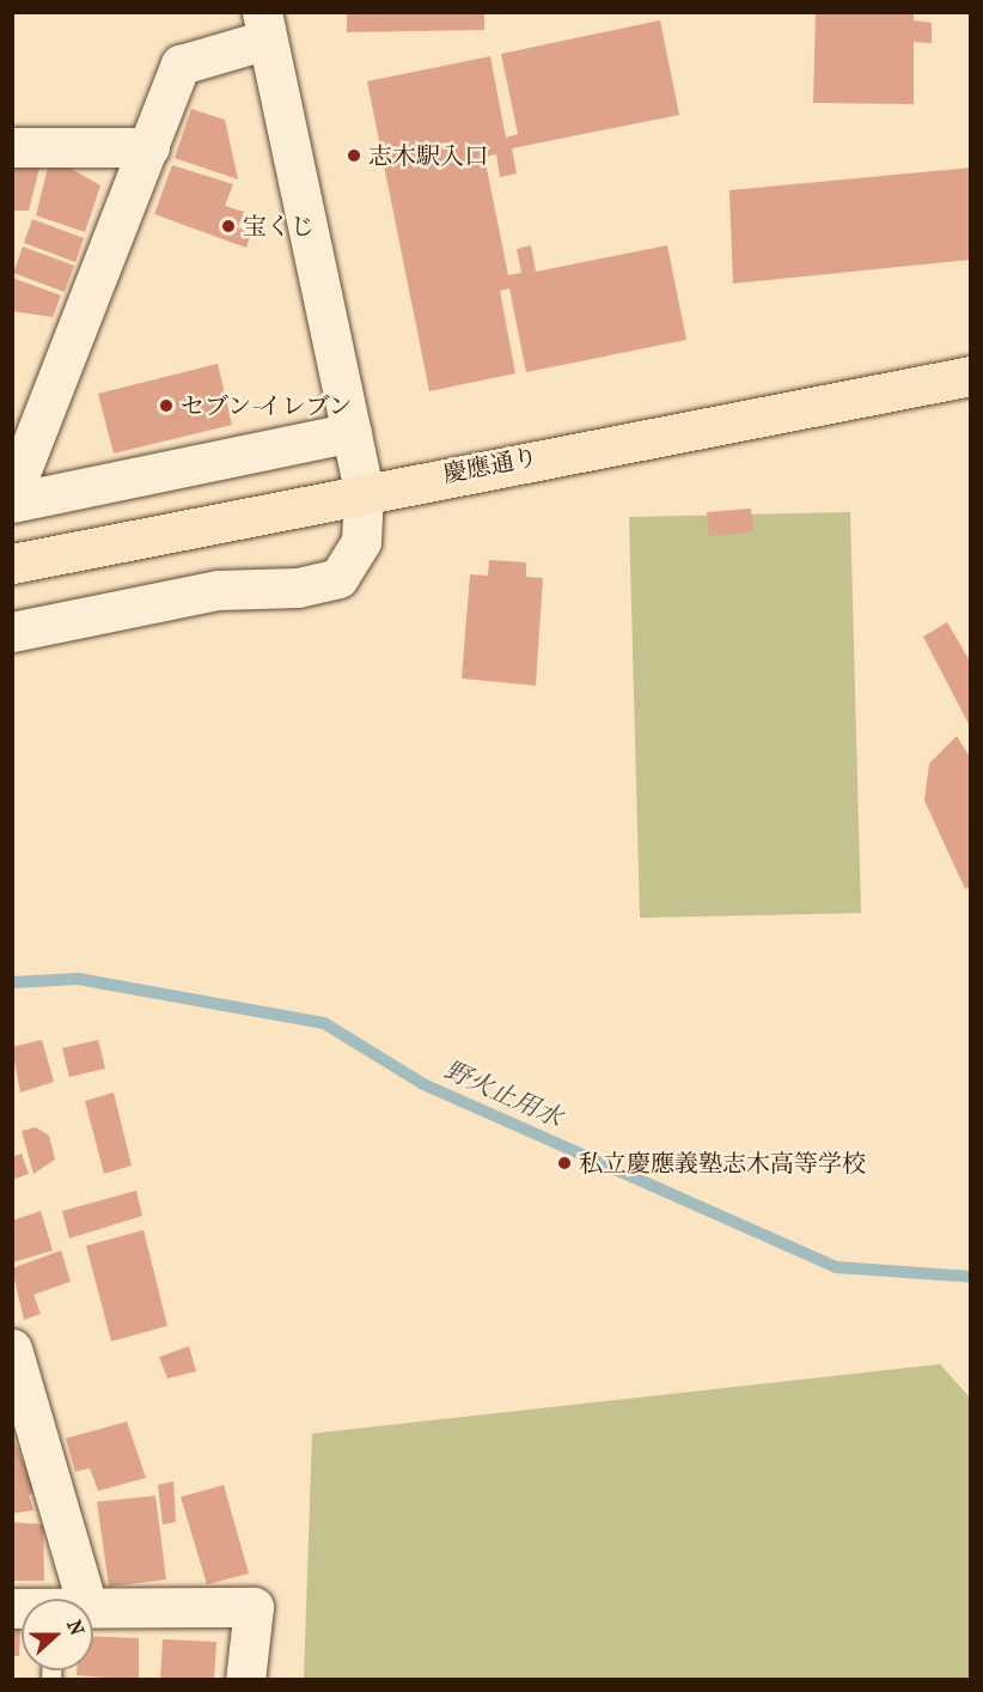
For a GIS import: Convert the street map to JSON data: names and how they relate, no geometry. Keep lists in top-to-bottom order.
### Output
{
  "streets": {
    "main road": ["慶應通り"]
  },
  "water": ["野火止用水"],
  "places": [
    "志木駅入口",
    "宝くじ",
    "セブン-イレブン",
    "私立慶應義塾志木高等学校"
  ],
  "north": "right"
}
